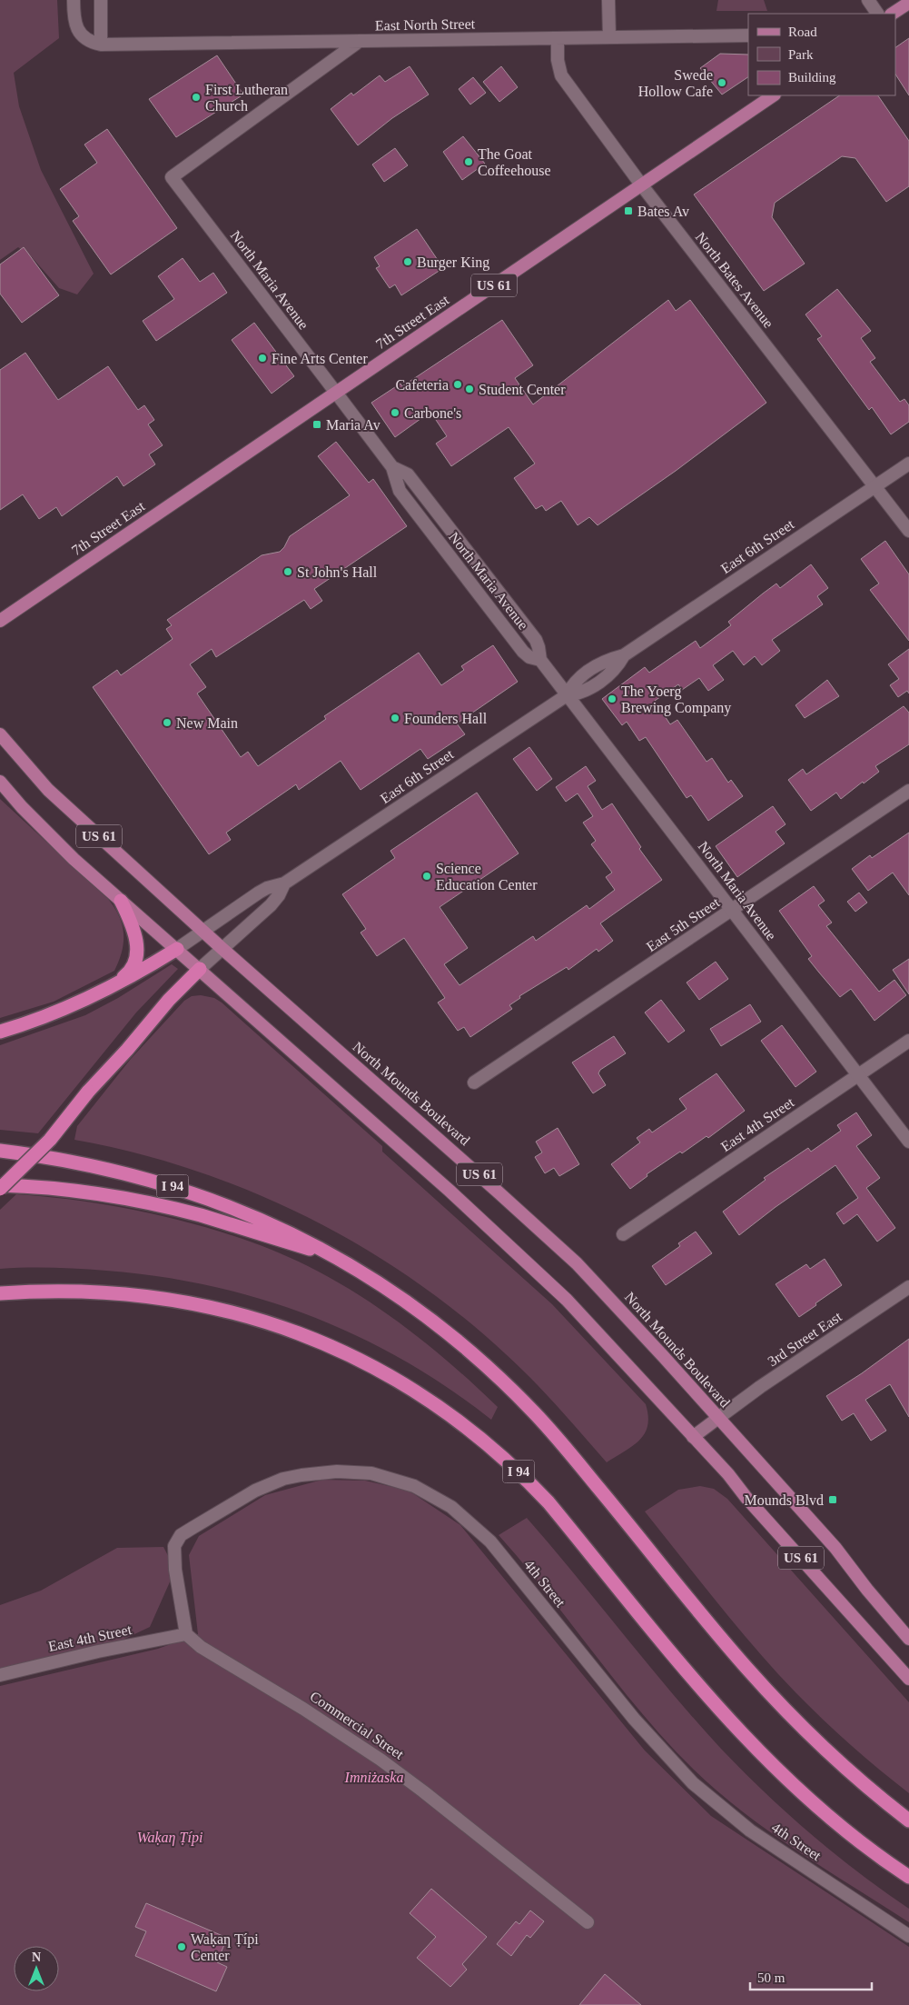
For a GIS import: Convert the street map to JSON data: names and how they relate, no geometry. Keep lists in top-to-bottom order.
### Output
{
  "streets": {
    "highway": ["I 94"],
    "main road": ["US 61", "7th Street East", "North Mounds Boulevard"],
    "street": [
      "East North Street",
      "North Maria Avenue",
      "North Bates Avenue",
      "East 6th Street",
      "East 5th Street",
      "East 4th Street",
      "3rd Street East",
      "4th Street",
      "Commercial Street"
    ]
  },
  "crossings": [
    ["East North Street", "North Maria Avenue"],
    ["East North Street", "North Bates Avenue"],
    ["North Maria Avenue", "7th Street East"],
    ["North Maria Avenue", "East 6th Street"],
    ["North Maria Avenue", "East 5th Street"],
    ["North Maria Avenue", "East 4th Street"],
    ["North Bates Avenue", "7th Street East"],
    ["North Bates Avenue", "East 6th Street"],
    ["US 61", "East 6th Street"],
    ["East 6th Street", "North Mounds Boulevard"],
    ["North Mounds Boulevard", "3rd Street East"],
    ["East 4th Street", "4th Street"],
    ["East 4th Street", "Commercial Street"],
    ["4th Street", "Commercial Street"]
  ],
  "parks": ["Imniżaska", "Waḳaƞ Ṭípi"],
  "places": {
    "other": [
      "Swede Hollow Cafe",
      "First Lutheran Church",
      "The Goat Coffeehouse",
      "Burger King",
      "Fine Arts Center",
      "Cafeteria",
      "Student Center",
      "Carbone's",
      "St John's Hall",
      "The Yoerg Brewing Company",
      "Founders Hall",
      "New Main",
      "Science Education Center",
      "Waḳaƞ Ṭípi Center"
    ],
    "transit": ["Bates Av", "Maria Av", "Mounds Blvd"]
  },
  "legend": ["Road", "Park", "Building"],
  "scale_bar": "50 m",
  "north": "top"
}
